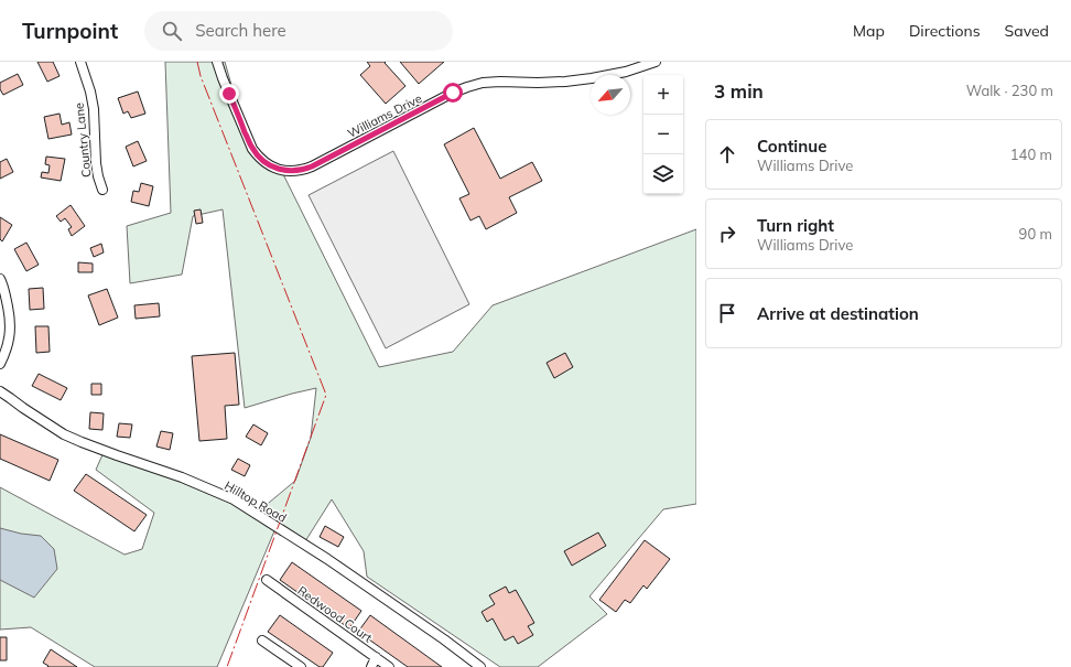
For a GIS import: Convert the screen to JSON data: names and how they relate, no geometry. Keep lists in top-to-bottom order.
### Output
{
  "streets": {
    "street": [
      "Williams Drive",
      "Country Lane",
      "Hilltop Road",
      "Redwood Court"
    ]
  },
  "north": "bottom left",
  "page": {
    "header": "Turnpoint",
    "search": "Search here",
    "nav": ["Map", "Directions", "Saved"],
    "heading": ["3 min", "Walk · 230 m"],
    "map_buttons": ["+", "−"],
    "list": [
      ["Continue", "Williams Drive", "140 m"],
      ["Turn right", "Williams Drive", "90 m"],
      "Arrive at destination"
    ]
  }
}
